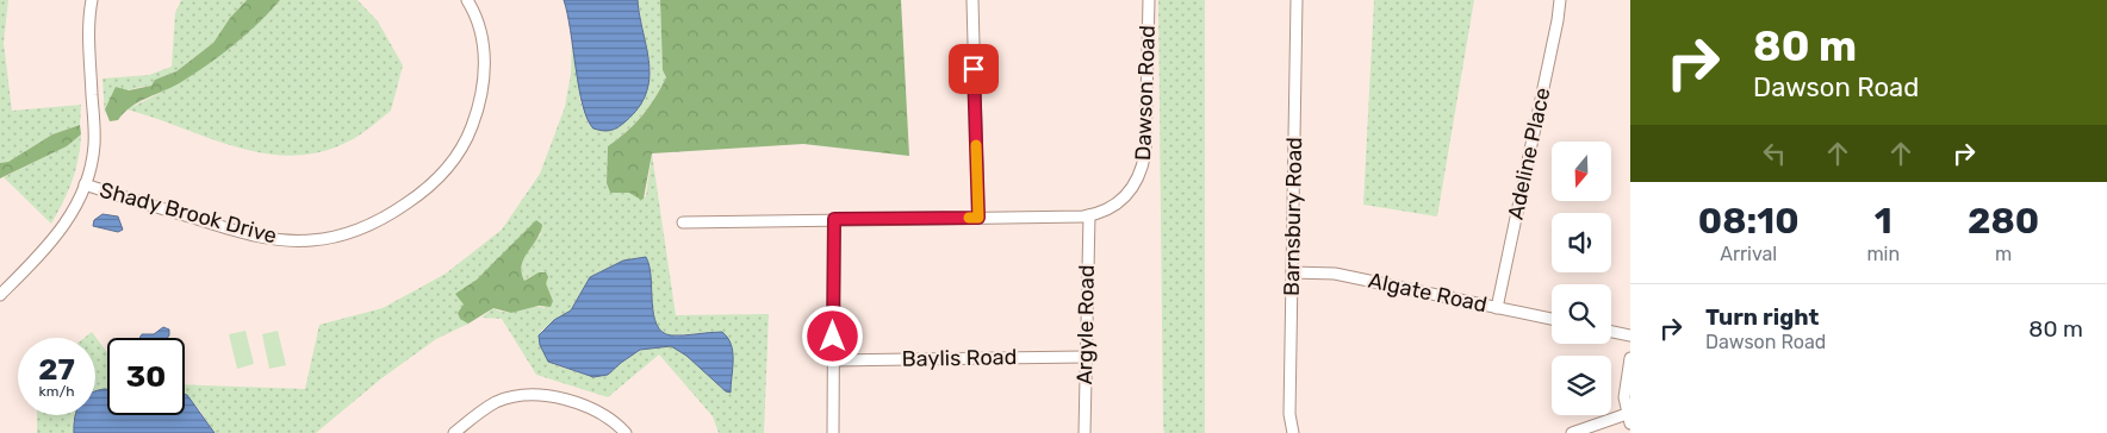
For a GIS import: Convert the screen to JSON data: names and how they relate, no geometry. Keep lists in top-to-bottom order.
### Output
{
  "streets": {
    "street": [
      "Dawson Road",
      "Adeline Place",
      "Shady Brook Drive",
      "Barnsbury Road",
      "Algate Road",
      "Argyle Road",
      "Baylis Road"
    ]
  },
  "crossings": [
    ["Dawson Road", "Argyle Road"],
    ["Adeline Place", "Algate Road"],
    ["Barnsbury Road", "Algate Road"],
    ["Argyle Road", "Baylis Road"]
  ],
  "north": "bottom",
  "page": {
    "turn": ["80 m", "Dawson Road"],
    "eta": [
      "08:10",
      "Arrival",
      "1",
      "min",
      "280",
      "m"
    ],
    "list": [
      {
        "name": "Turn right",
        "note": "Dawson Road",
        "value": "80 m"
      }
    ],
    "speed": "27 km/h",
    "limit": "30"
  }
}
